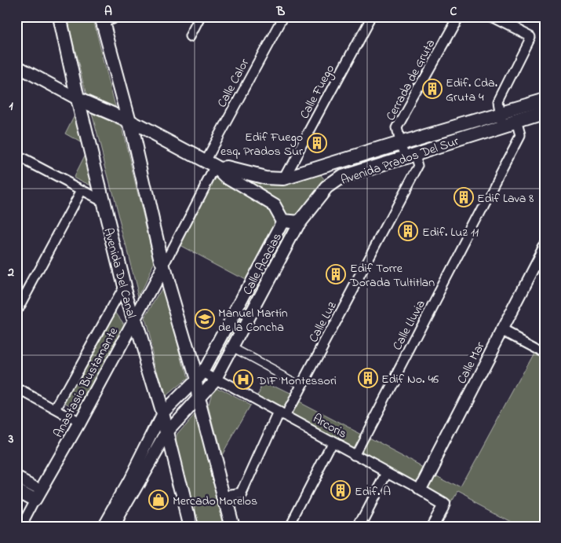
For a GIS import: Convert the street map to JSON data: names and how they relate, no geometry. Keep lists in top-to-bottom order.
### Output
{
  "streets": {
    "main road": ["Avenida Prados Del Sur", "Avenida Del Canal"],
    "street": [
      "Cerrada de Gruta",
      "Calle Calor",
      "Calle Fuego",
      "Calle Acacias",
      "Calle Luz",
      "Calle Lluvia",
      "Calle Mar",
      "Anastasio Bustamante",
      "Arcoris"
    ]
  },
  "crossings": [
    ["Cerrada de Gruta", "Avenida Prados Del Sur"],
    ["Cerrada de Gruta", "Calle Luz"],
    ["Calle Calor", "Avenida Prados Del Sur"],
    ["Calle Calor", "Anastasio Bustamante"],
    ["Calle Fuego", "Avenida Prados Del Sur"],
    ["Avenida Prados Del Sur", "Calle Acacias"],
    ["Avenida Prados Del Sur", "Avenida Del Canal"],
    ["Avenida Prados Del Sur", "Calle Luz"],
    ["Avenida Prados Del Sur", "Calle Lluvia"],
    ["Avenida Prados Del Sur", "Anastasio Bustamante"],
    ["Calle Acacias", "Avenida Del Canal"],
    ["Calle Acacias", "Arcoris"],
    ["Avenida Del Canal", "Anastasio Bustamante"],
    ["Calle Luz", "Arcoris"],
    ["Calle Lluvia", "Arcoris"],
    ["Calle Mar", "Arcoris"]
  ],
  "places": {
    "building": [
      "Edif. Cda. Gruta 4",
      "Edif Fuego esq. Prados Sur",
      "Edif Lava 8",
      "Edif. Luz 11",
      "Edif Torre Dorada Tultitlan",
      "Edif No. 46",
      "Edif. A"
    ],
    "school or university": ["Manuel Martín de la Concha"],
    "hospital": ["DIF Montessori"],
    "shop": ["Mercado Morelos"]
  },
  "grid": {
    "columns": ["A", "B", "C"],
    "rows": ["1", "2", "3"]
  }
}
